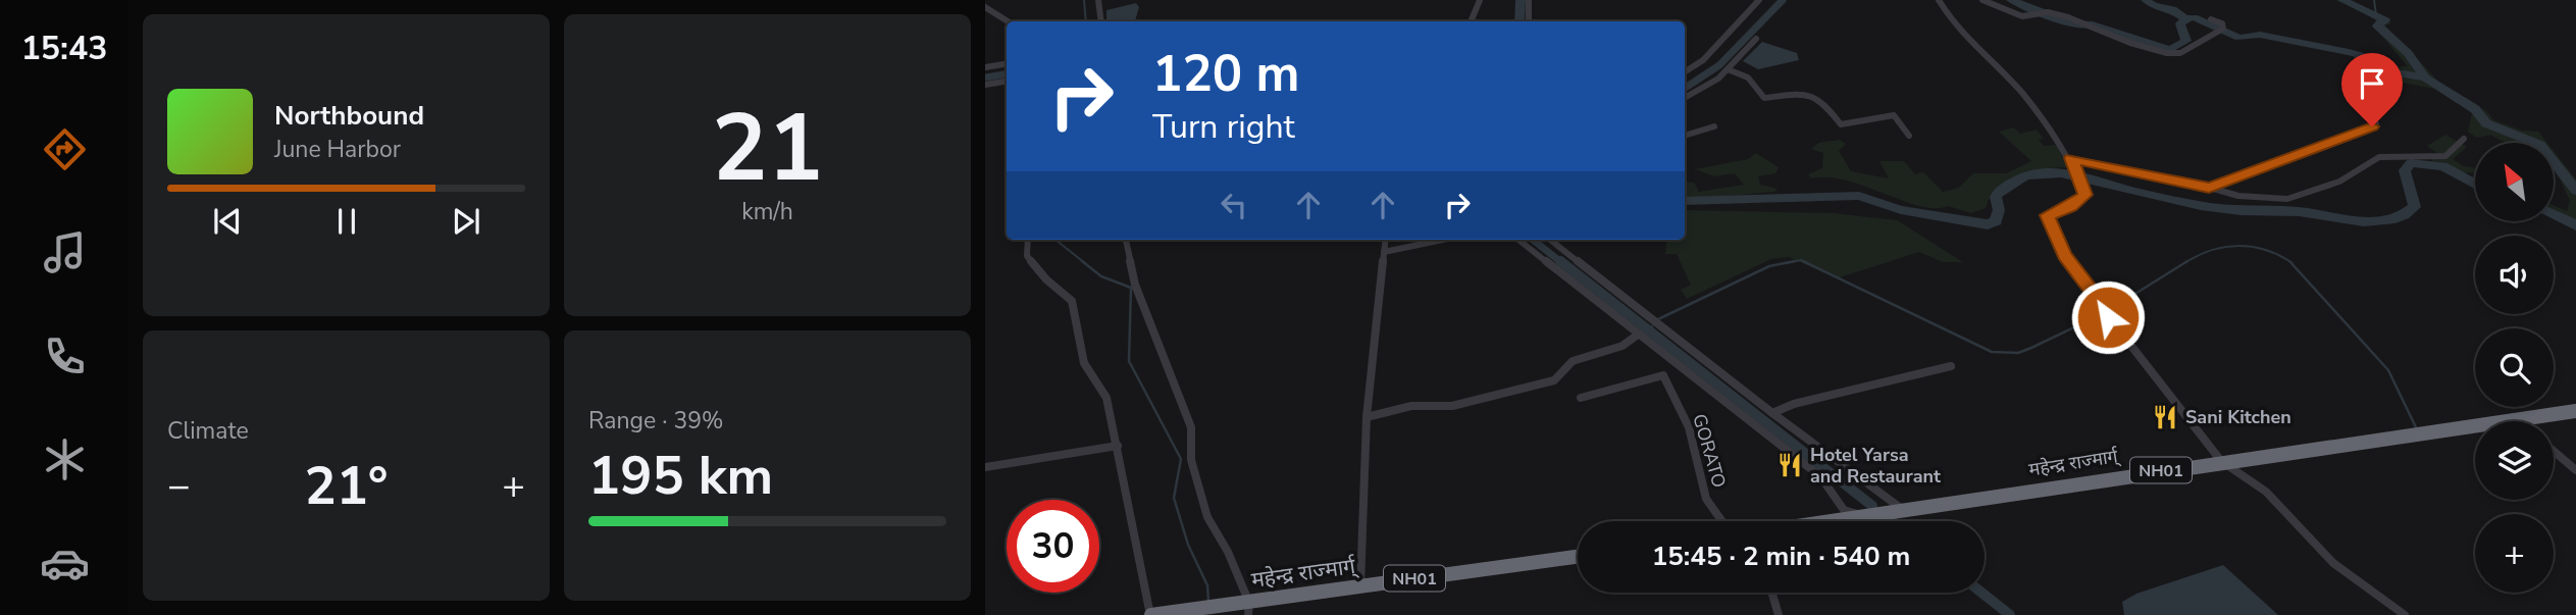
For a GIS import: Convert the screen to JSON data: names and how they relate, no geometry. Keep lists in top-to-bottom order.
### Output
{
  "streets": {
    "highway": ["महेन्द्र राज्मार्ग्", "NH01"],
    "street": ["GORATO"]
  },
  "places": {
    "restaurant": ["Sani Kitchen", "Hotel Yarsa and Restaurant"]
  },
  "north": "top left",
  "page": {
    "tabs": "15:43",
    "tile": [
      ["21", "km/h"],
      "Climate",
      ["Range · 39%", "195 km"]
    ],
    "turn": ["120 m", "Turn right"],
    "song": ["Northbound", "June Harbor"],
    "map_buttons": "+",
    "heat": ["−", "21°", "+"],
    "limit": "30",
    "trip": "15:45 · 2 min · 540 m"
  }
}
